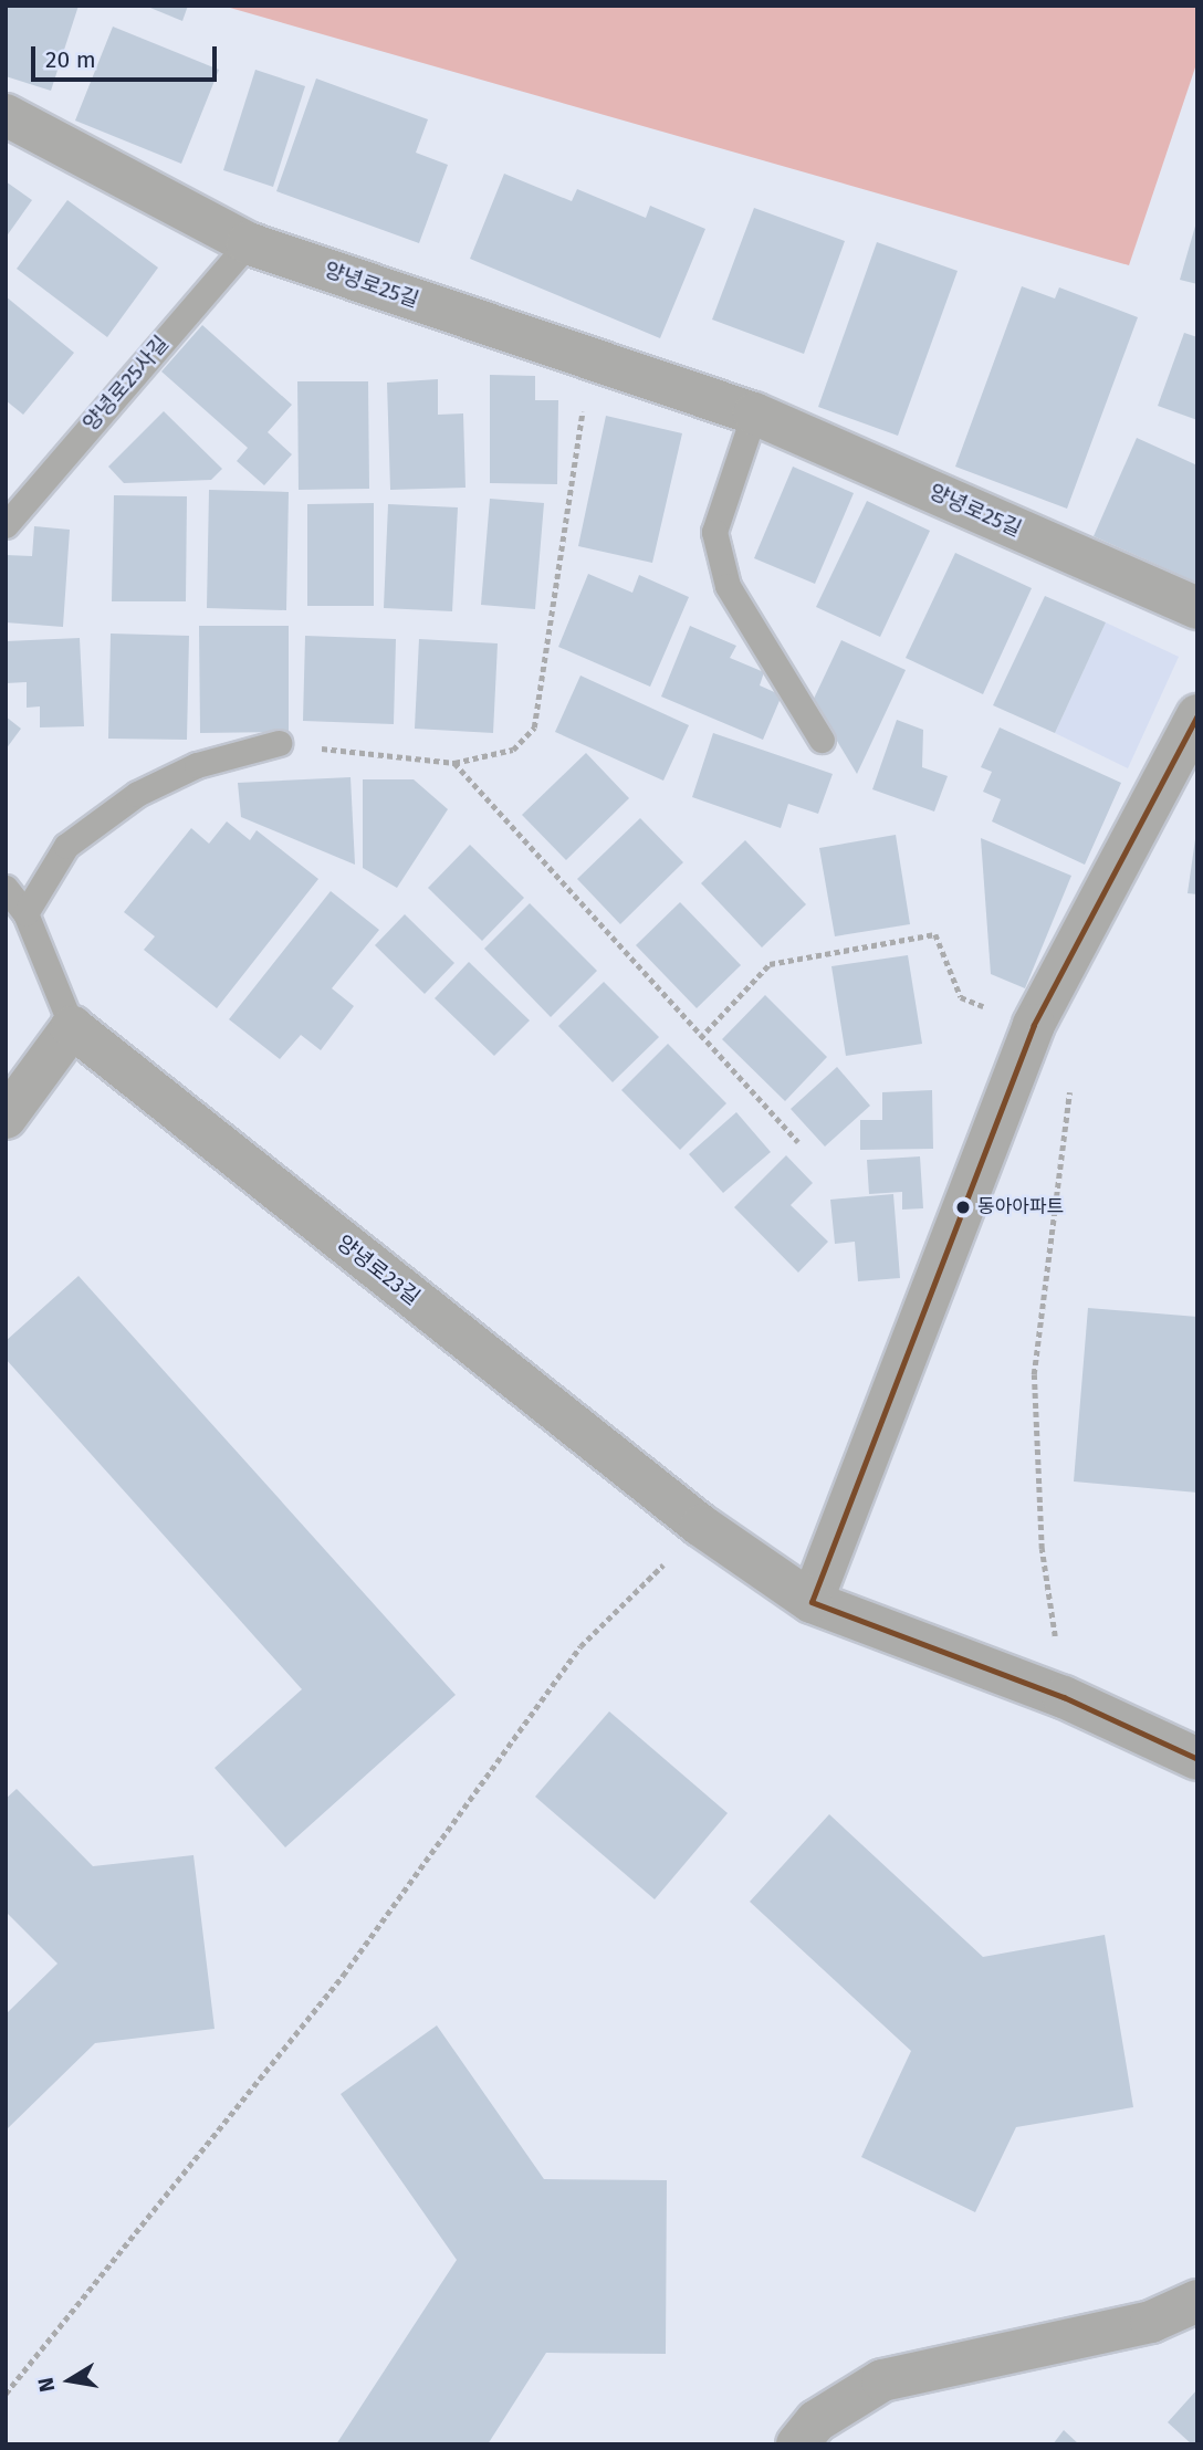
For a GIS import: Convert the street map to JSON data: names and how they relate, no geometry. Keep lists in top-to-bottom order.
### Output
{
  "streets": {
    "street": ["양녕로25길", "양녕로23길"],
    "lane": ["양녕로25사길"]
  },
  "crossings": [
    ["양녕로25길", "양녕로25사길"]
  ],
  "places": ["동아아파트"],
  "scale_bar": "20 m",
  "north": "left"
}
